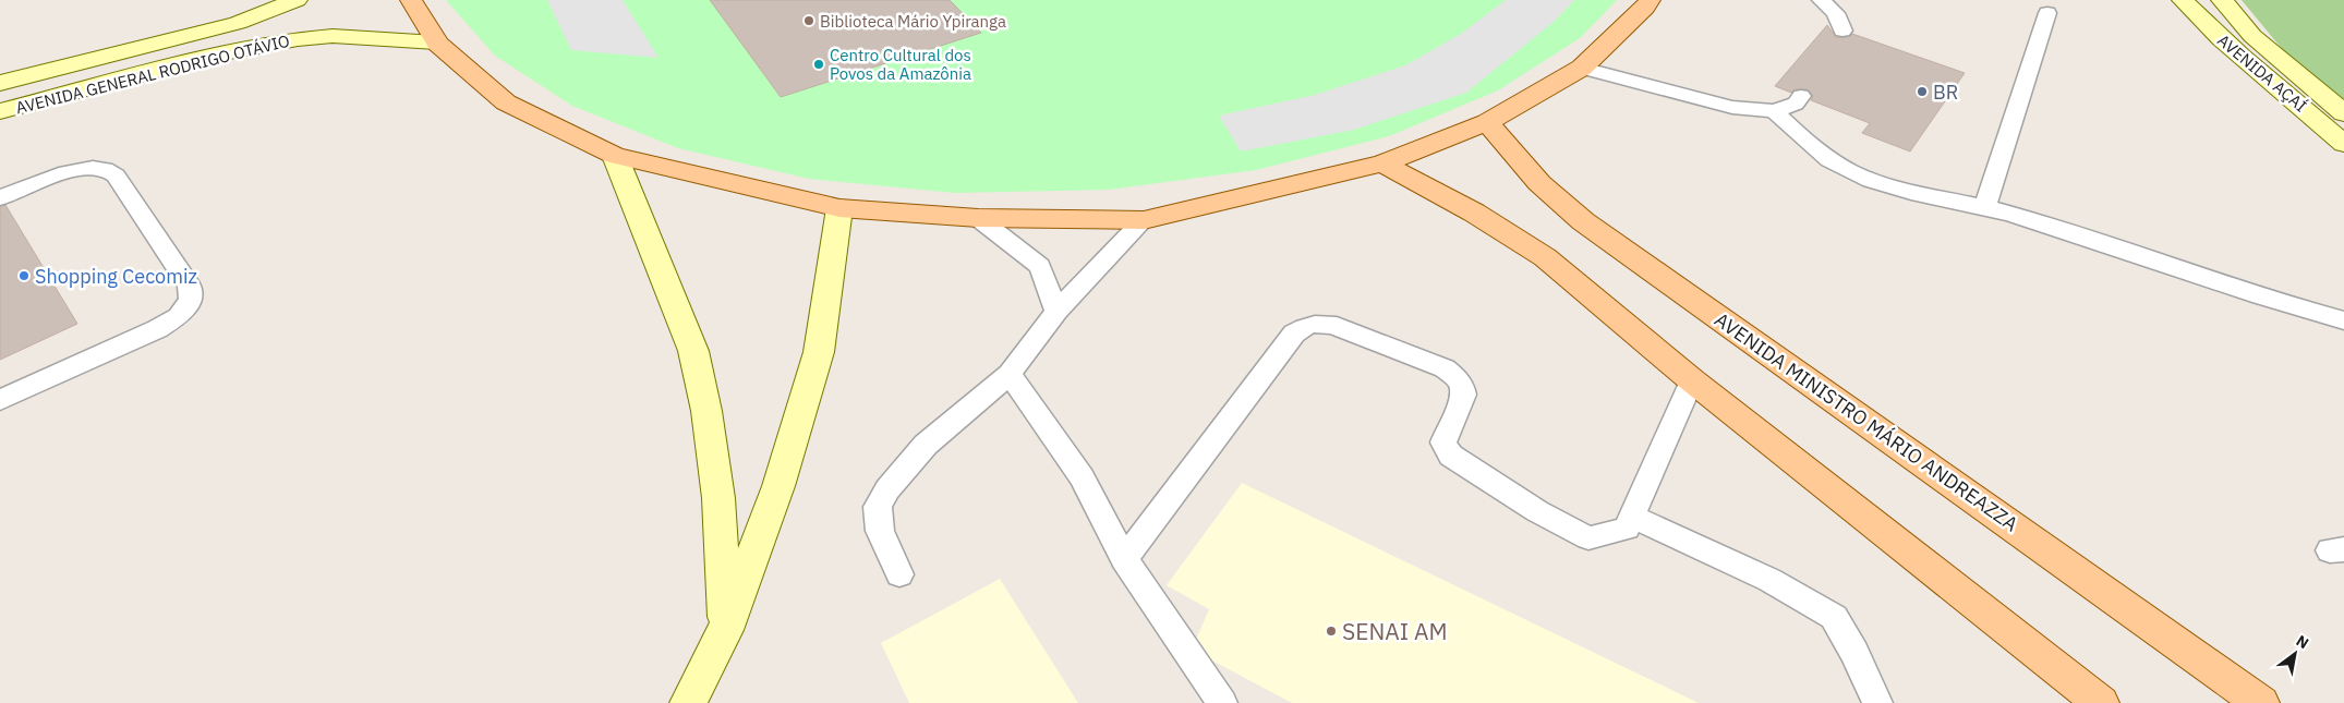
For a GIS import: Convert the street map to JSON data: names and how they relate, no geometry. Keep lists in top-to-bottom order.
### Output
{
  "streets": {
    "main road": ["AVENIDA MINISTRO MÁRIO ANDREAZZA"],
    "street": ["AVENIDA AÇAÍ", "AVENIDA GENERAL RODRIGO OTÁVIO"]
  },
  "places": [
    "Biblioteca Mário Ypiranga",
    "Centro Cultural dos Povos da Amazônia",
    "BR",
    "Shopping Cecomiz",
    "SENAI AM"
  ],
  "north": "top right"
}
